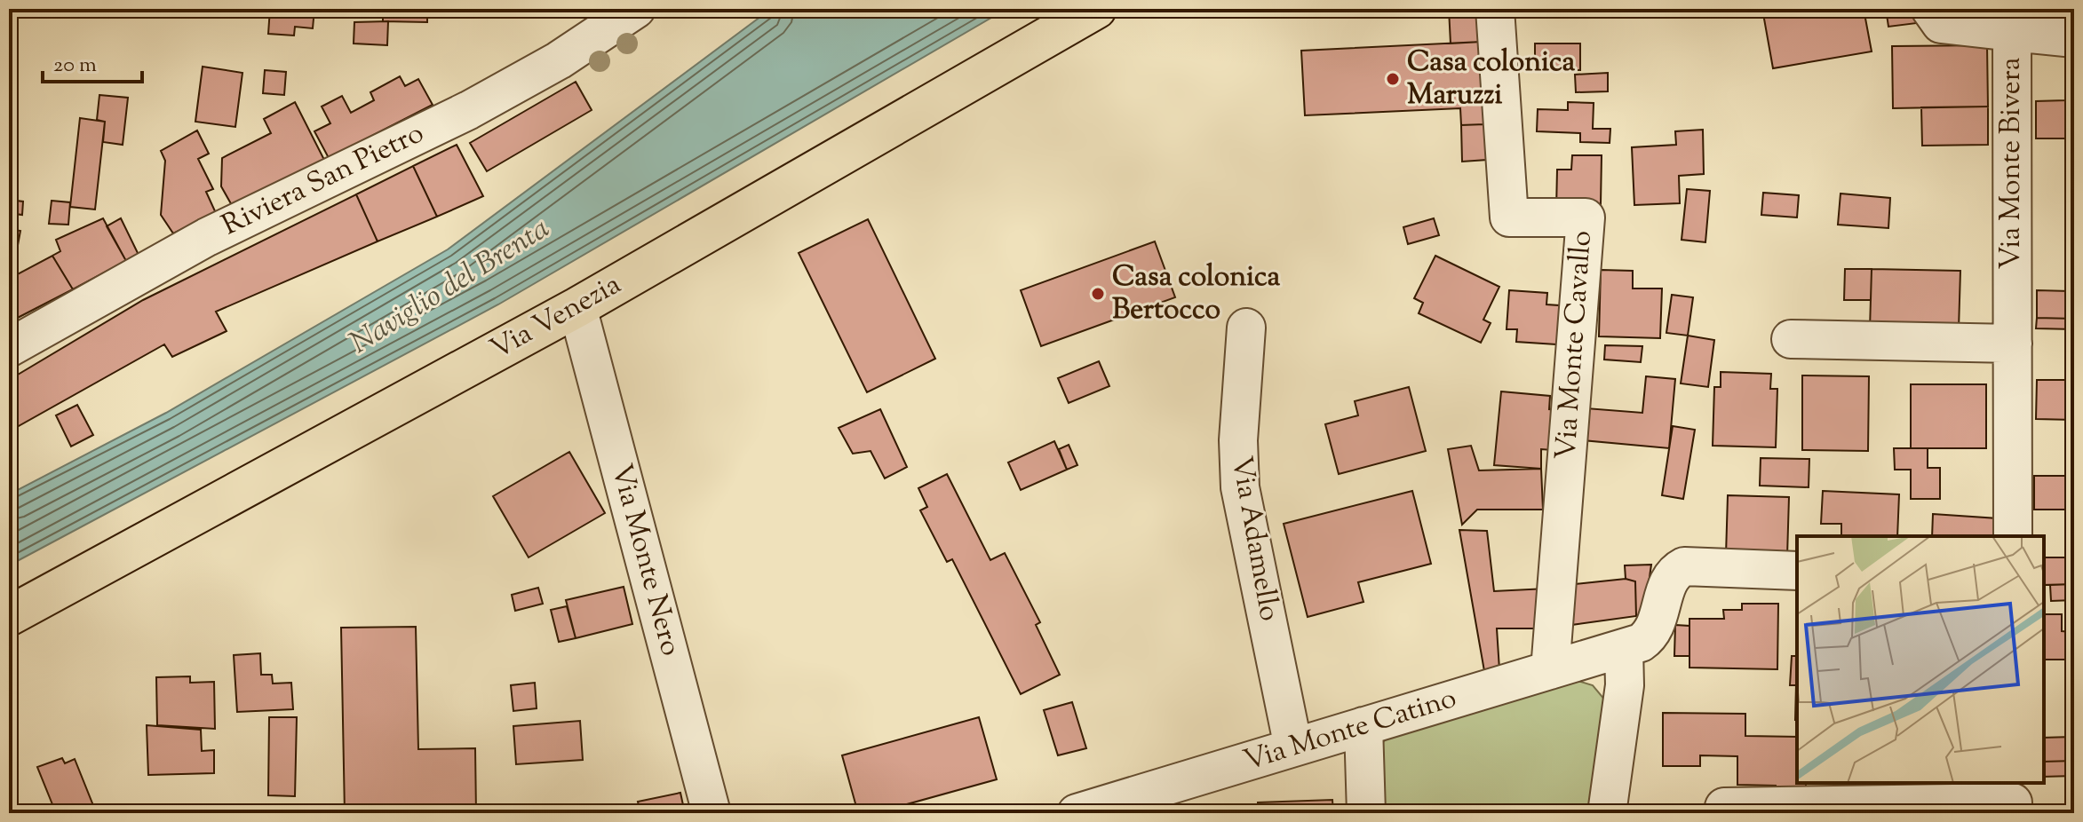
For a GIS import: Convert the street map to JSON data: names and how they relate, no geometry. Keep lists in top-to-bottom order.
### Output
{
  "streets": {
    "main road": ["Via Venezia"],
    "street": [
      "Via Monte Bivera",
      "Riviera San Pietro",
      "Via Monte Cavallo",
      "Via Adamello",
      "Via Monte Nero",
      "Via Monte Catino"
    ]
  },
  "crossings": [
    ["Via Venezia", "Via Monte Nero"],
    ["Via Monte Cavallo", "Via Monte Catino"],
    ["Via Adamello", "Via Monte Catino"]
  ],
  "water": ["Naviglio del Brenta"],
  "places": ["Casa colonica Maruzzi", "Casa colonica Bertocco"],
  "scale_bar": "20 m"
}
